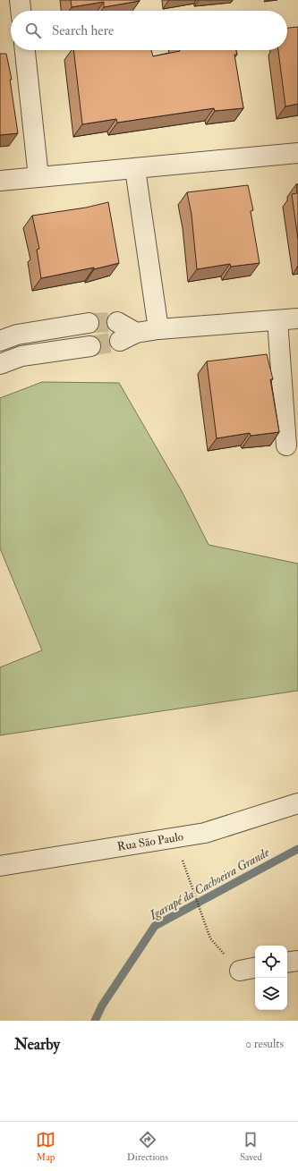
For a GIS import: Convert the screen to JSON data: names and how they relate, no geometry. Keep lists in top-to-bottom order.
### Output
{
  "streets": {
    "street": ["Rua São Paulo"]
  },
  "water": ["Igarapé da Cachoeira Grande"],
  "page": {
    "search": "Search here",
    "heading": ["Nearby", "0 results"],
    "nav": ["Map", "Directions", "Saved"]
  }
}
